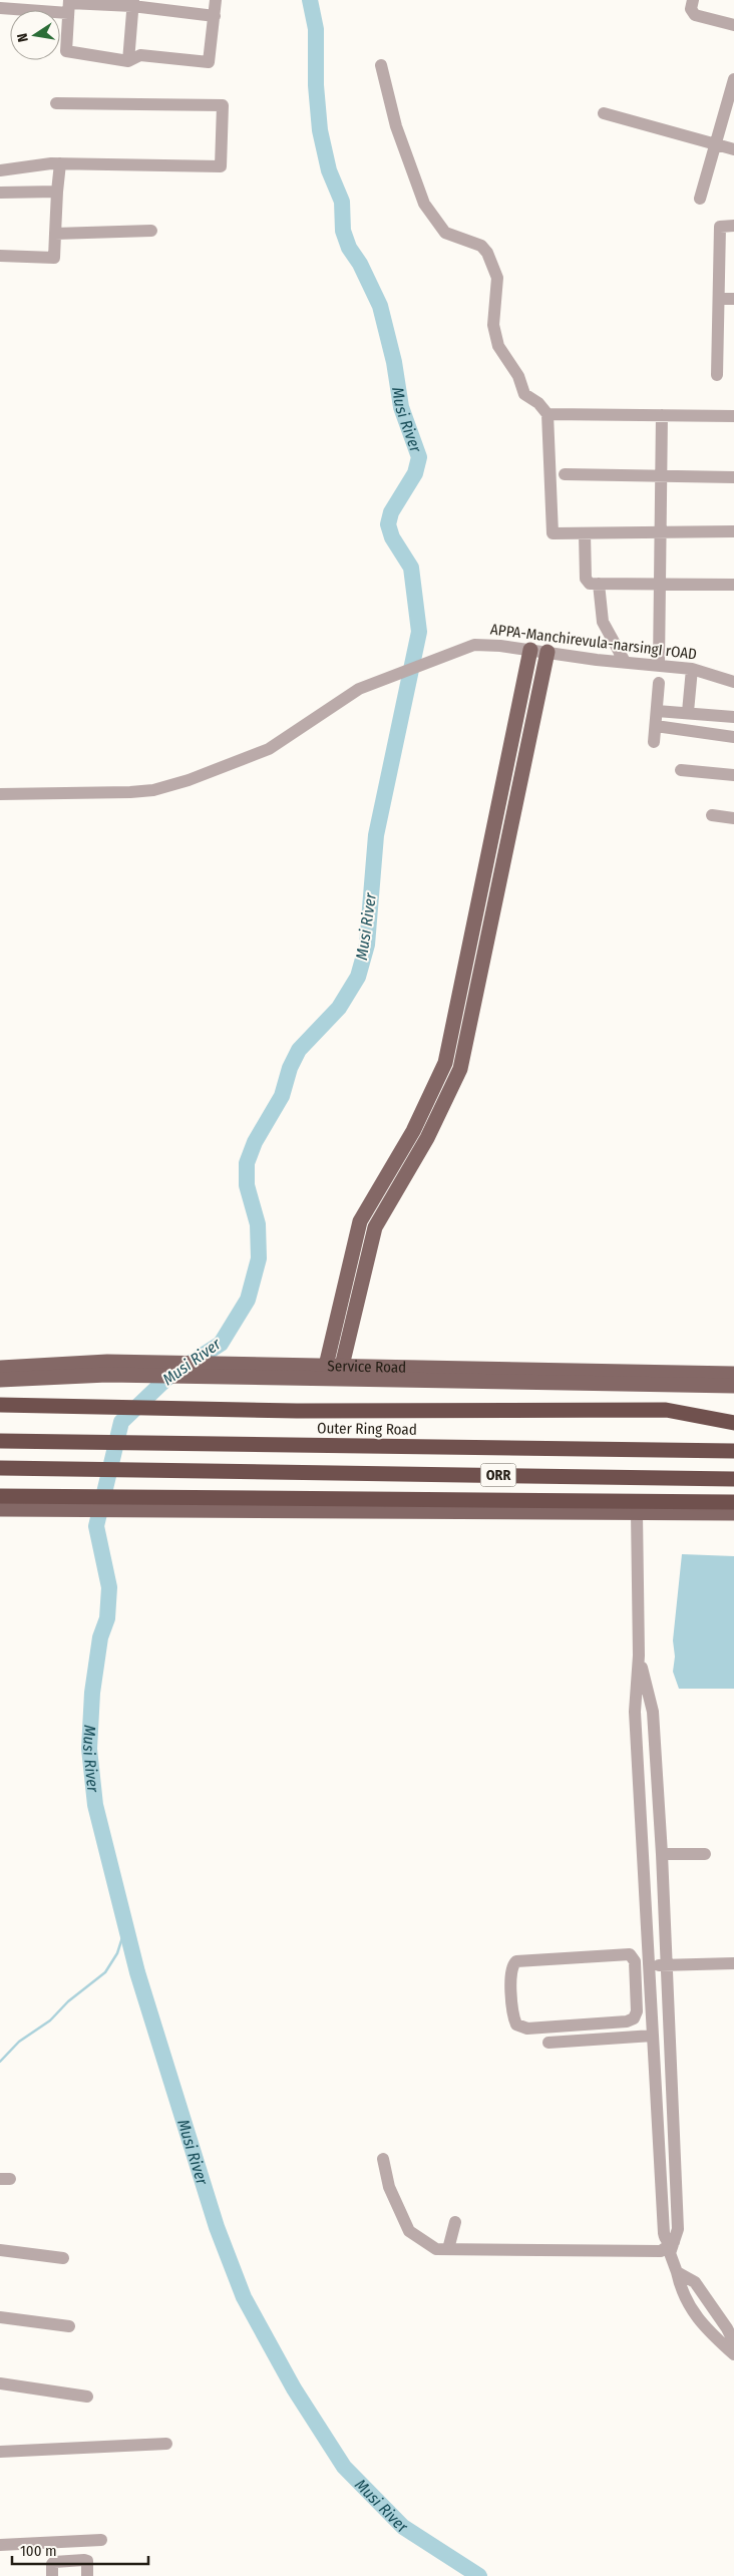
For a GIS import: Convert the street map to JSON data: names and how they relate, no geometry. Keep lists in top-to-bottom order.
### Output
{
  "streets": {
    "highway": ["Outer Ring Road", "ORR"],
    "main road": ["Service Road"],
    "street": ["APPA-Manchirevula-narsingI rOAD"]
  },
  "water": ["Musi River"],
  "scale_bar": "100 m",
  "north": "left"
}
